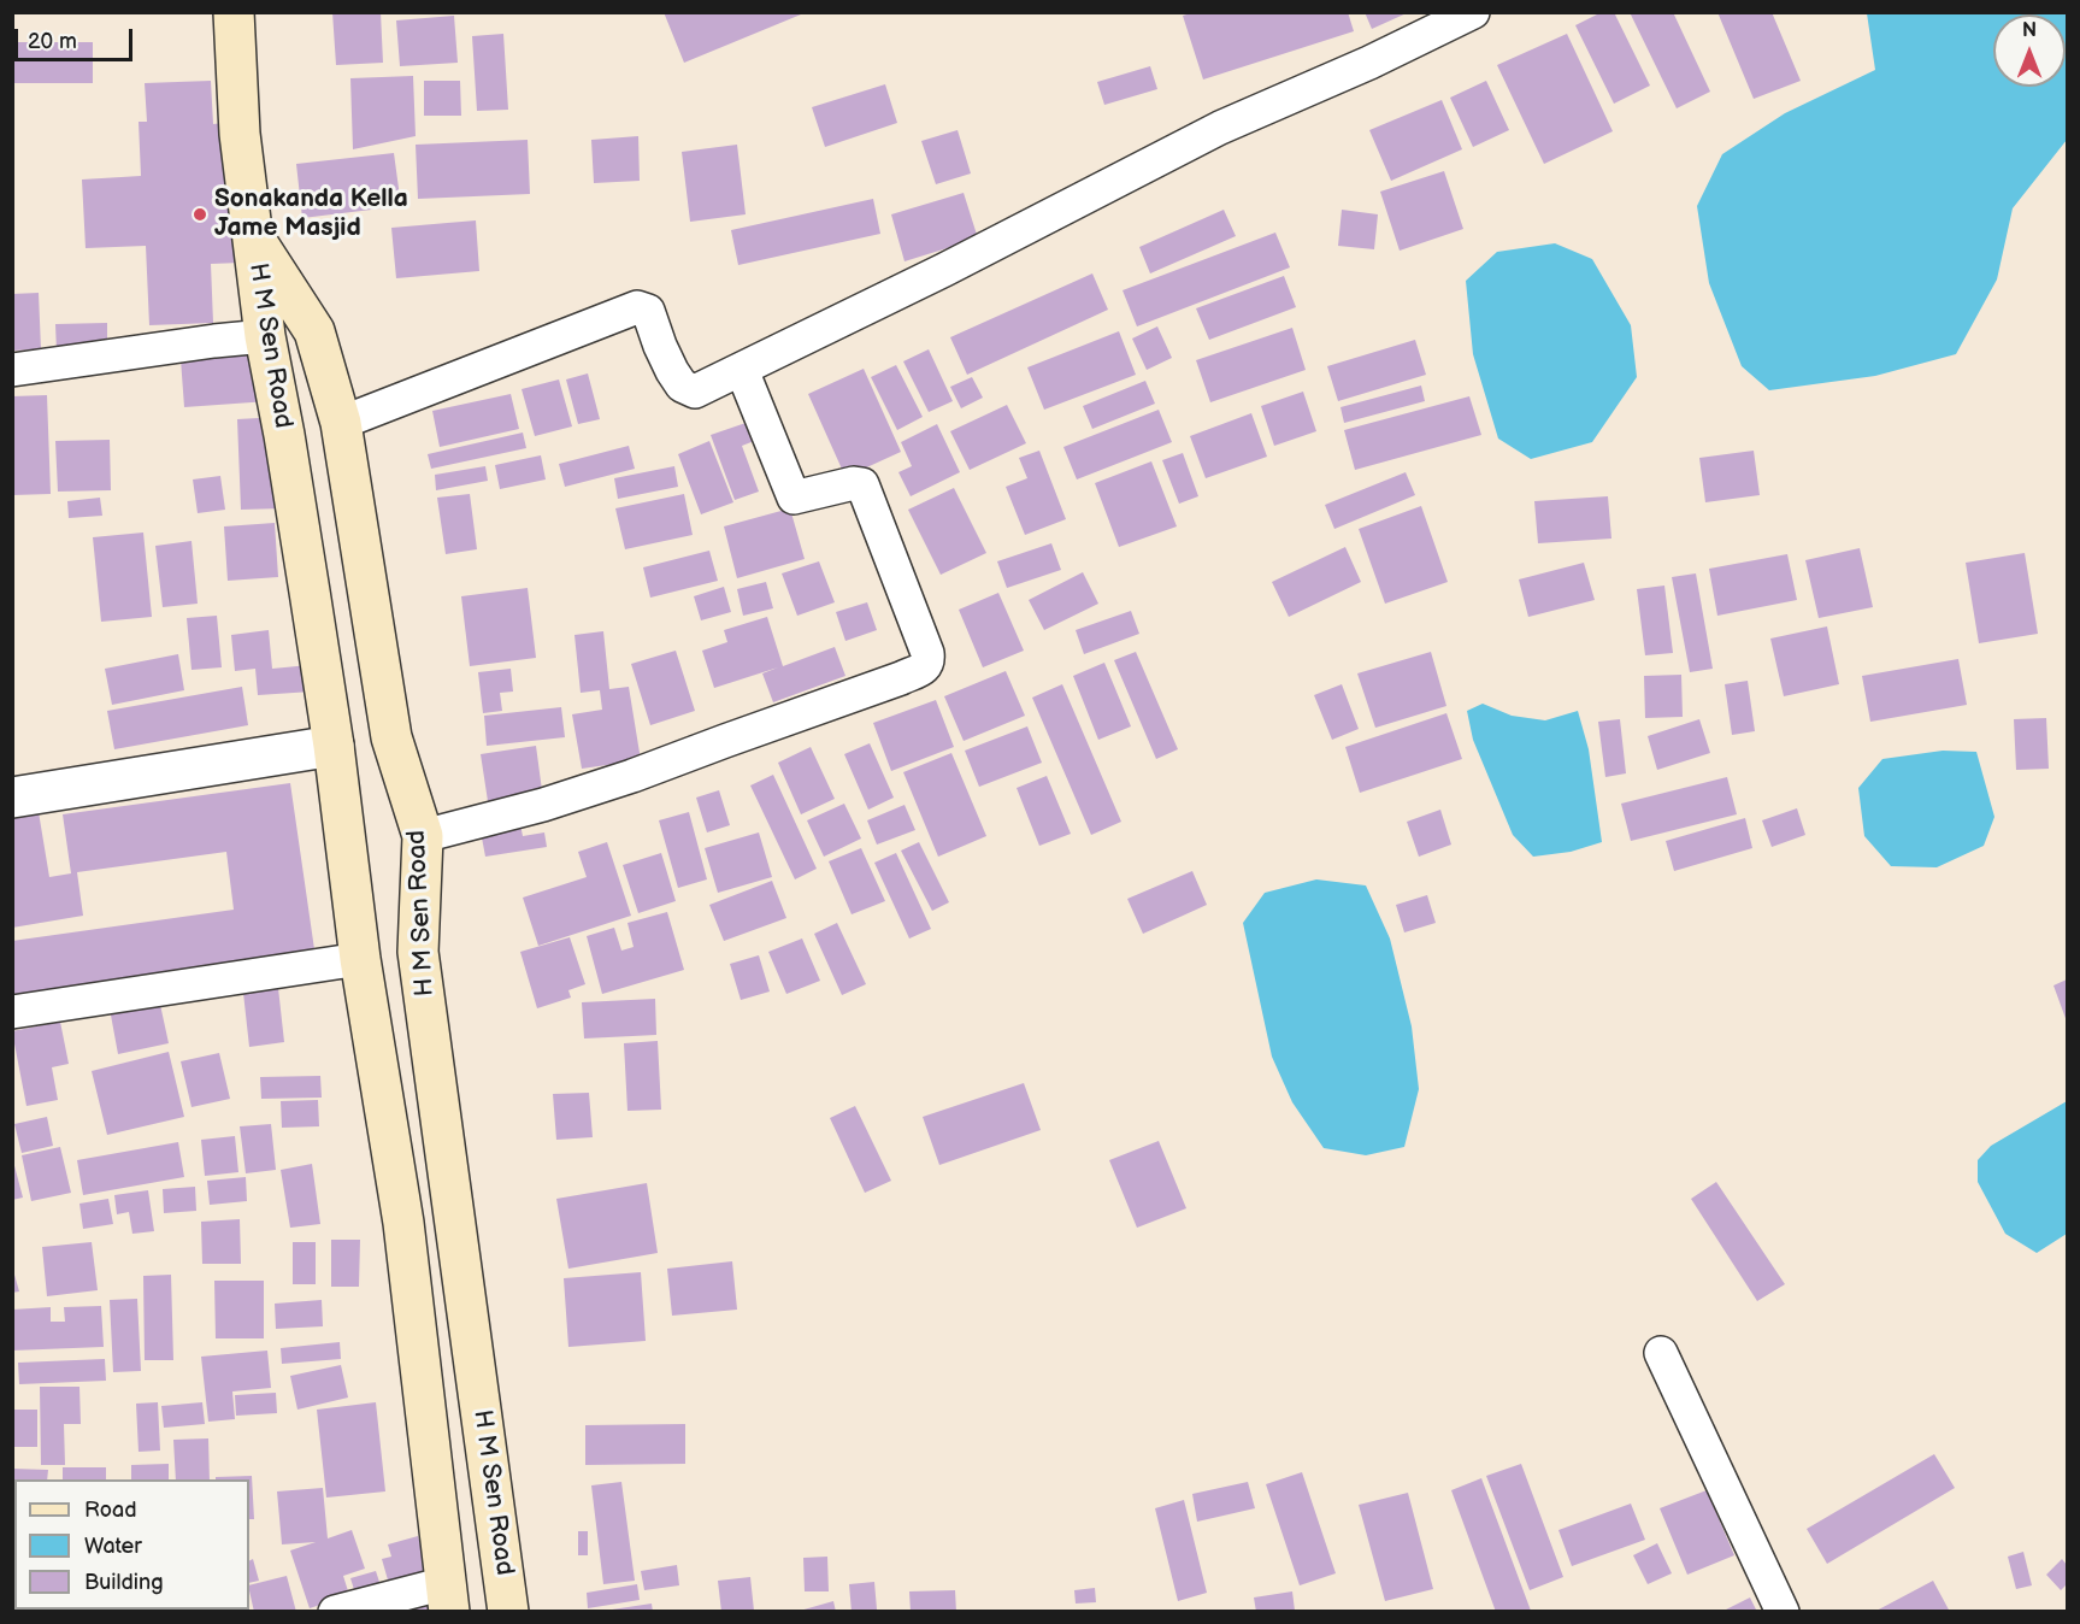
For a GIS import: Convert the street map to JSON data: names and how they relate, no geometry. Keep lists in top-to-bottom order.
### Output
{
  "streets": {
    "main road": ["H M Sen Road"]
  },
  "places": ["Sonakanda Kella Jame Masjid"],
  "legend": ["Road", "Water", "Building"],
  "scale_bar": "20 m",
  "north": "top"
}
